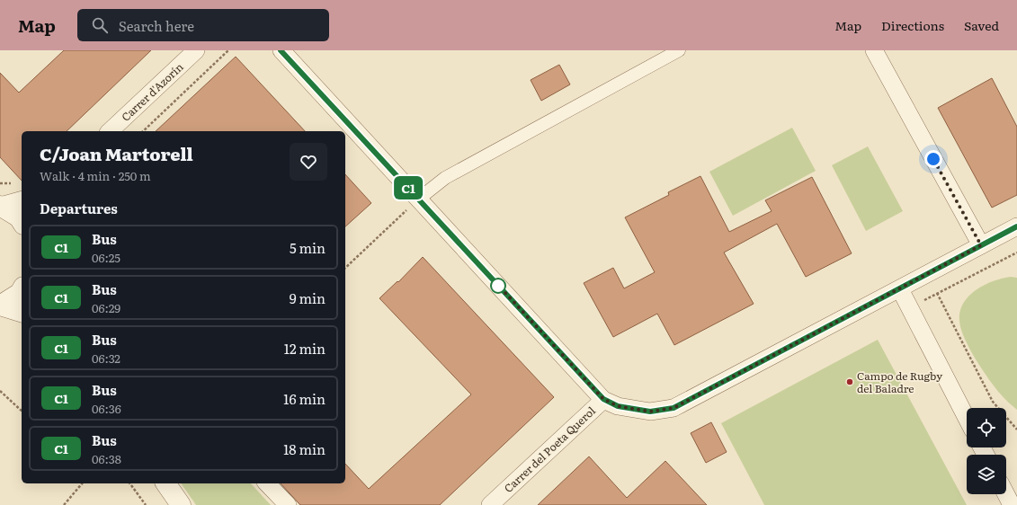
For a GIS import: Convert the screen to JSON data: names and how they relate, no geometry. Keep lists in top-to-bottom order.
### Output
{
  "streets": {
    "street": ["Carrer d'Azorín", "Carrer del Poeta Querol"]
  },
  "places": ["Campo de Rugby del Baladre"],
  "lines": ["bus line C1"],
  "page": {
    "header": "Map",
    "search": "Search here",
    "nav": ["Map", "Directions", "Saved"],
    "on_map": "C1",
    "heading": [
      ["C/Joan Martorell", "Walk · 4 min · 250 m"],
      "Departures"
    ],
    "list": [
      {
        "mark": "C1",
        "name": "Bus",
        "note": "06:25",
        "value": "5 min"
      },
      {
        "mark": "C1",
        "name": "Bus",
        "note": "06:29",
        "value": "9 min"
      },
      {
        "mark": "C1",
        "name": "Bus",
        "note": "06:32",
        "value": "12 min"
      },
      {
        "mark": "C1",
        "name": "Bus",
        "note": "06:36",
        "value": "16 min"
      },
      {
        "mark": "C1",
        "name": "Bus",
        "note": "06:38",
        "value": "18 min"
      }
    ]
  }
}
